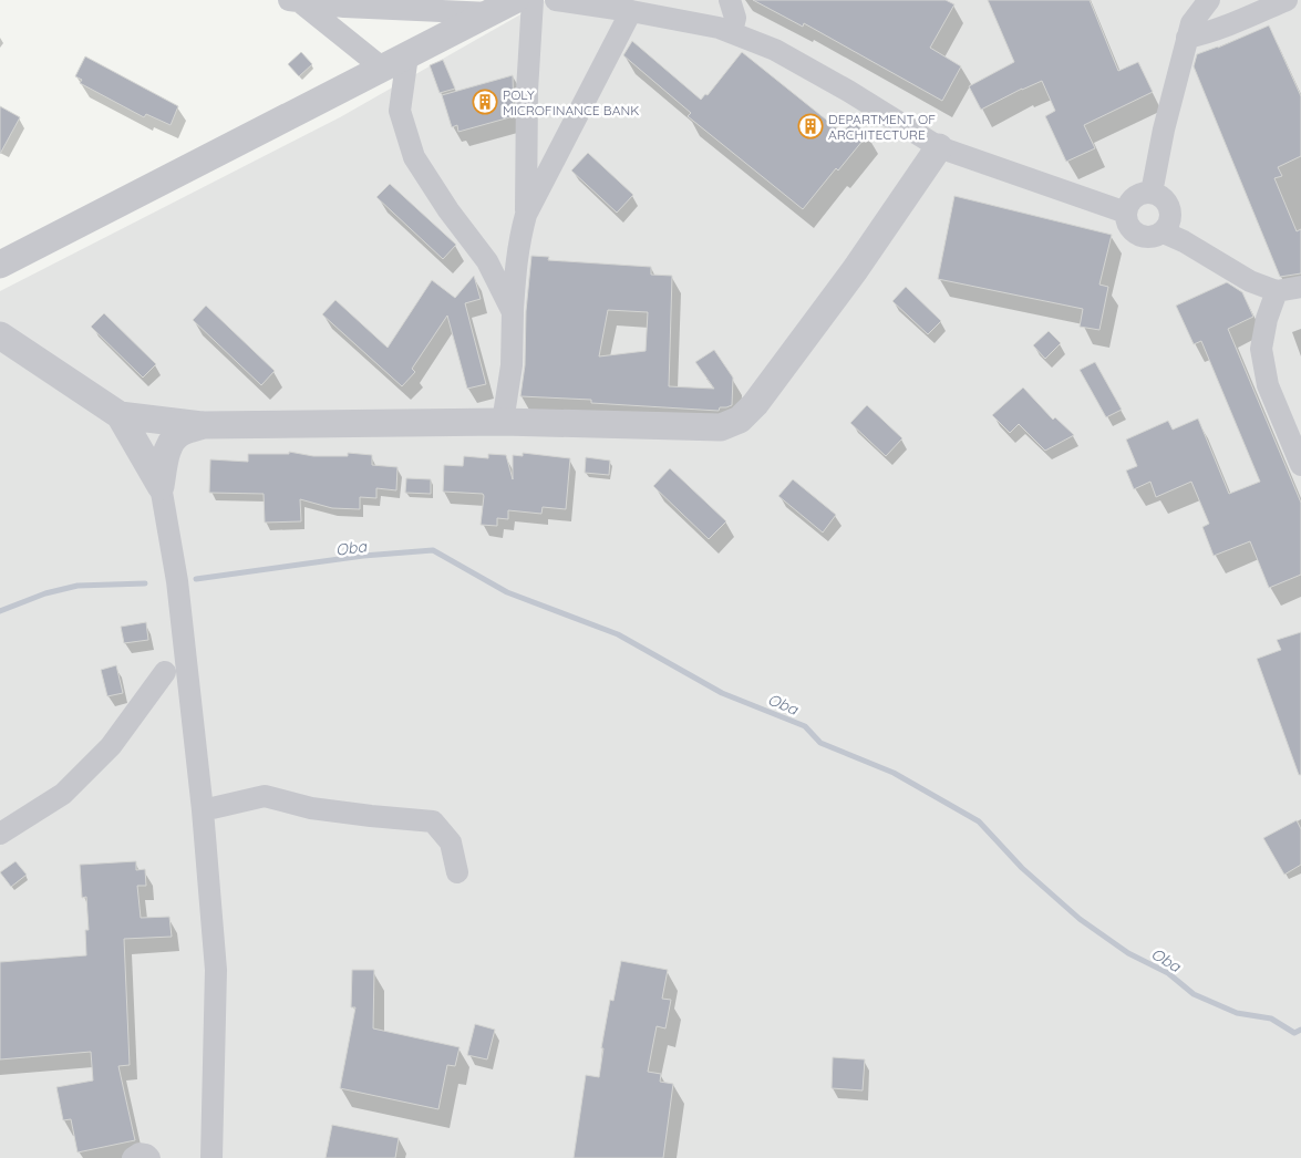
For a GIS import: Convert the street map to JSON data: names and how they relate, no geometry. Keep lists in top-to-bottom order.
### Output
{
  "water": ["Oba"],
  "places": {
    "building": ["POLY MICROFINANCE BANK", "DEPARTMENT OF ARCHITECTURE"]
  }
}
